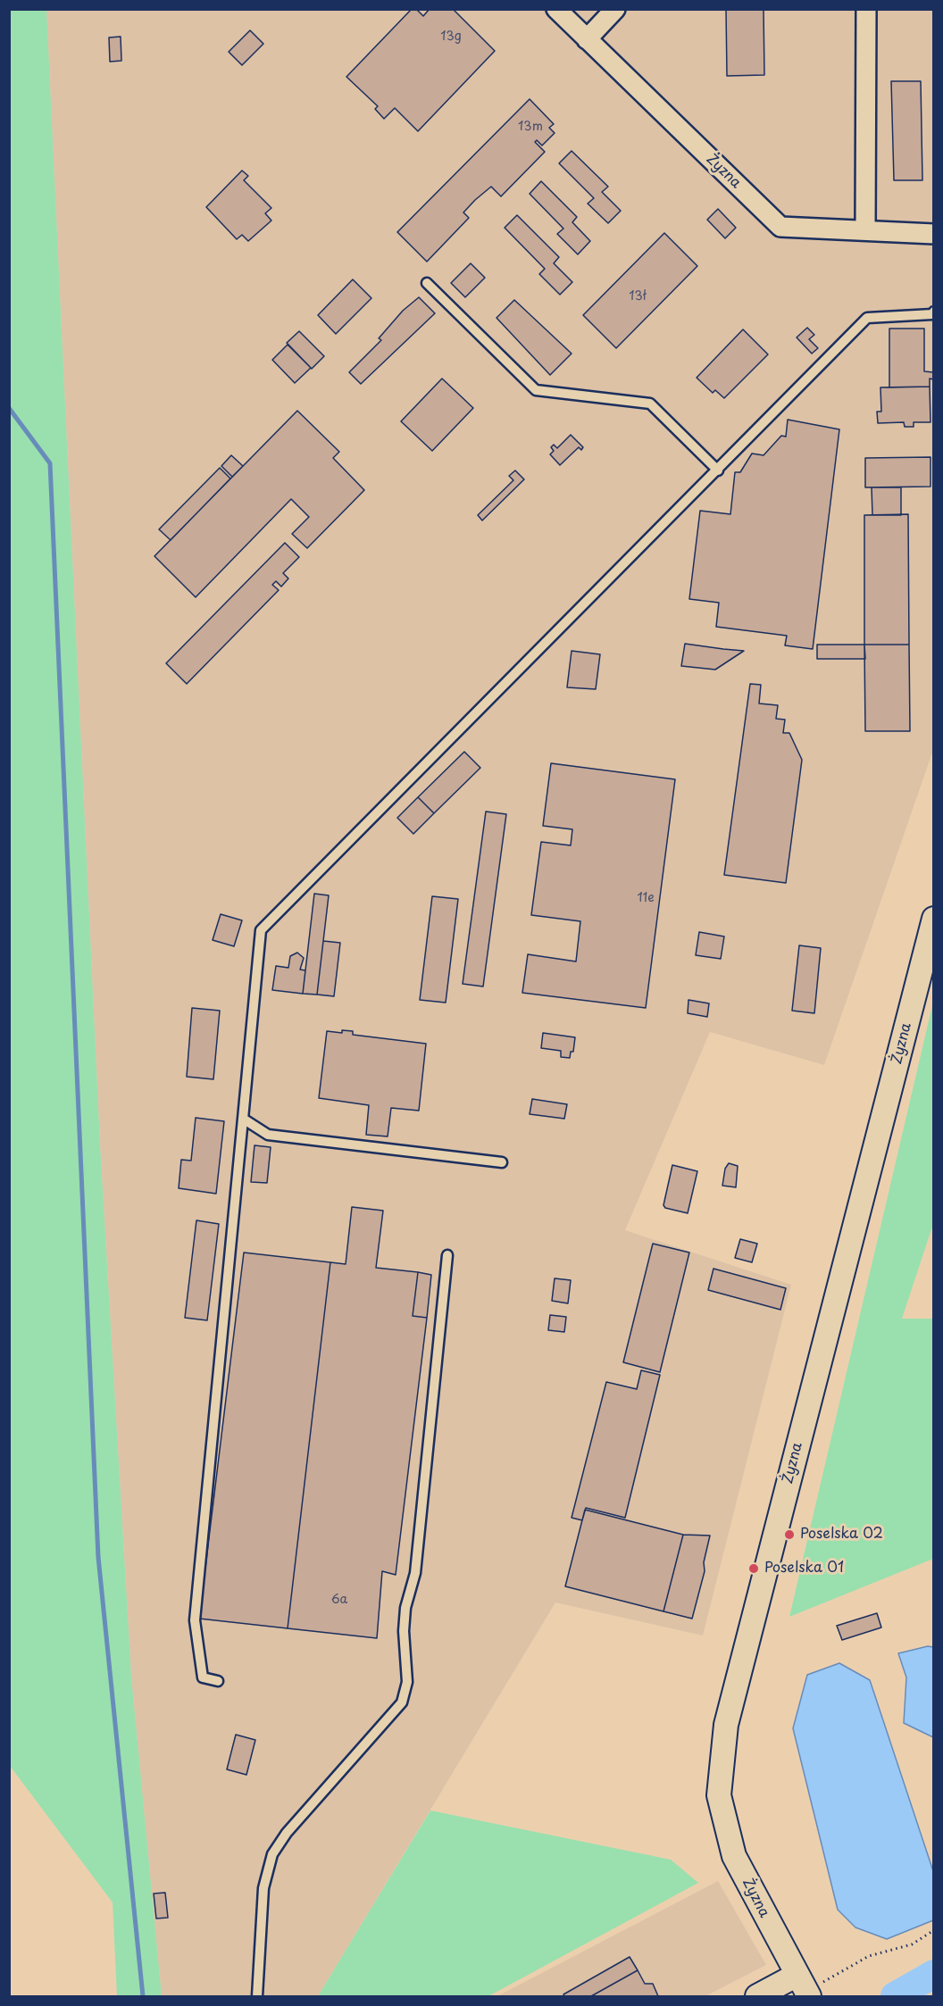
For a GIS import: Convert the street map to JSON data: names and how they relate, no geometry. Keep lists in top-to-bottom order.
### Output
{
  "streets": {
    "street": ["Żyzna"]
  },
  "places": ["Poselska 02", "Poselska 01"],
  "house_numbers": [
    "13g",
    "13m",
    "13ł",
    "11e",
    "6a"
  ]
}
